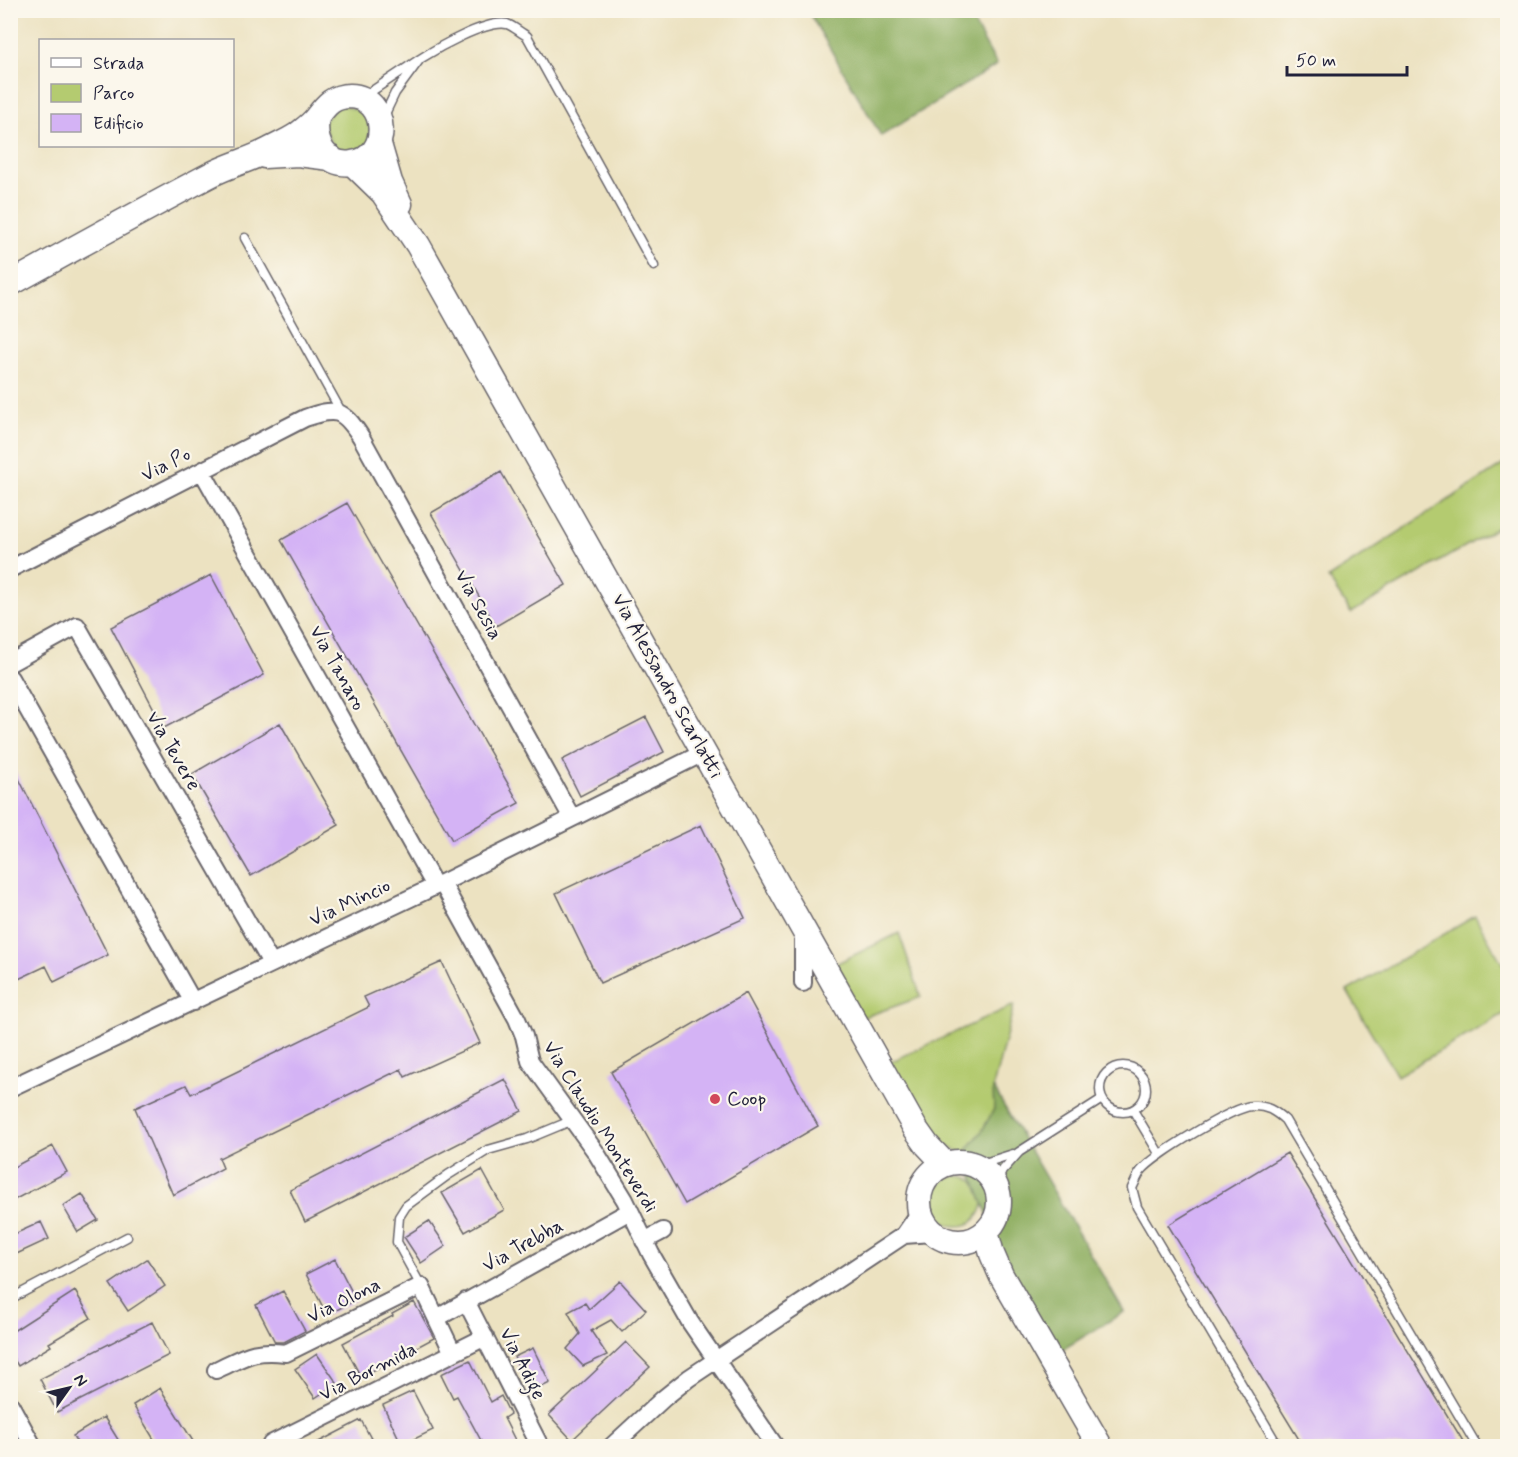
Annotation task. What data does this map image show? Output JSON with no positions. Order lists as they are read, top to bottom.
{
  "streets": {
    "street": [
      "Via Po",
      "Via Sesia",
      "Via Tanaro",
      "Via Alessandro Scarlatti",
      "Via Tevere",
      "Via Mincio",
      "Via Claudio Monteverdi",
      "Via Trebba",
      "Via Olona",
      "Via Adige",
      "Via Bormida"
    ]
  },
  "crossings": [
    ["Via Po", "Via Sesia"],
    ["Via Po", "Via Tanaro"],
    ["Via Sesia", "Via Mincio"],
    ["Via Tanaro", "Via Mincio"],
    ["Via Tanaro", "Via Claudio Monteverdi"],
    ["Via Alessandro Scarlatti", "Via Mincio"],
    ["Via Tevere", "Via Mincio"],
    ["Via Mincio", "Via Claudio Monteverdi"],
    ["Via Claudio Monteverdi", "Via Trebba"],
    ["Via Trebba", "Via Adige"],
    ["Via Adige", "Via Bormida"]
  ],
  "places": ["Coop"],
  "legend": ["Strada", "Parco", "Edificio"],
  "scale_bar": "50 m",
  "north": "top right"
}
